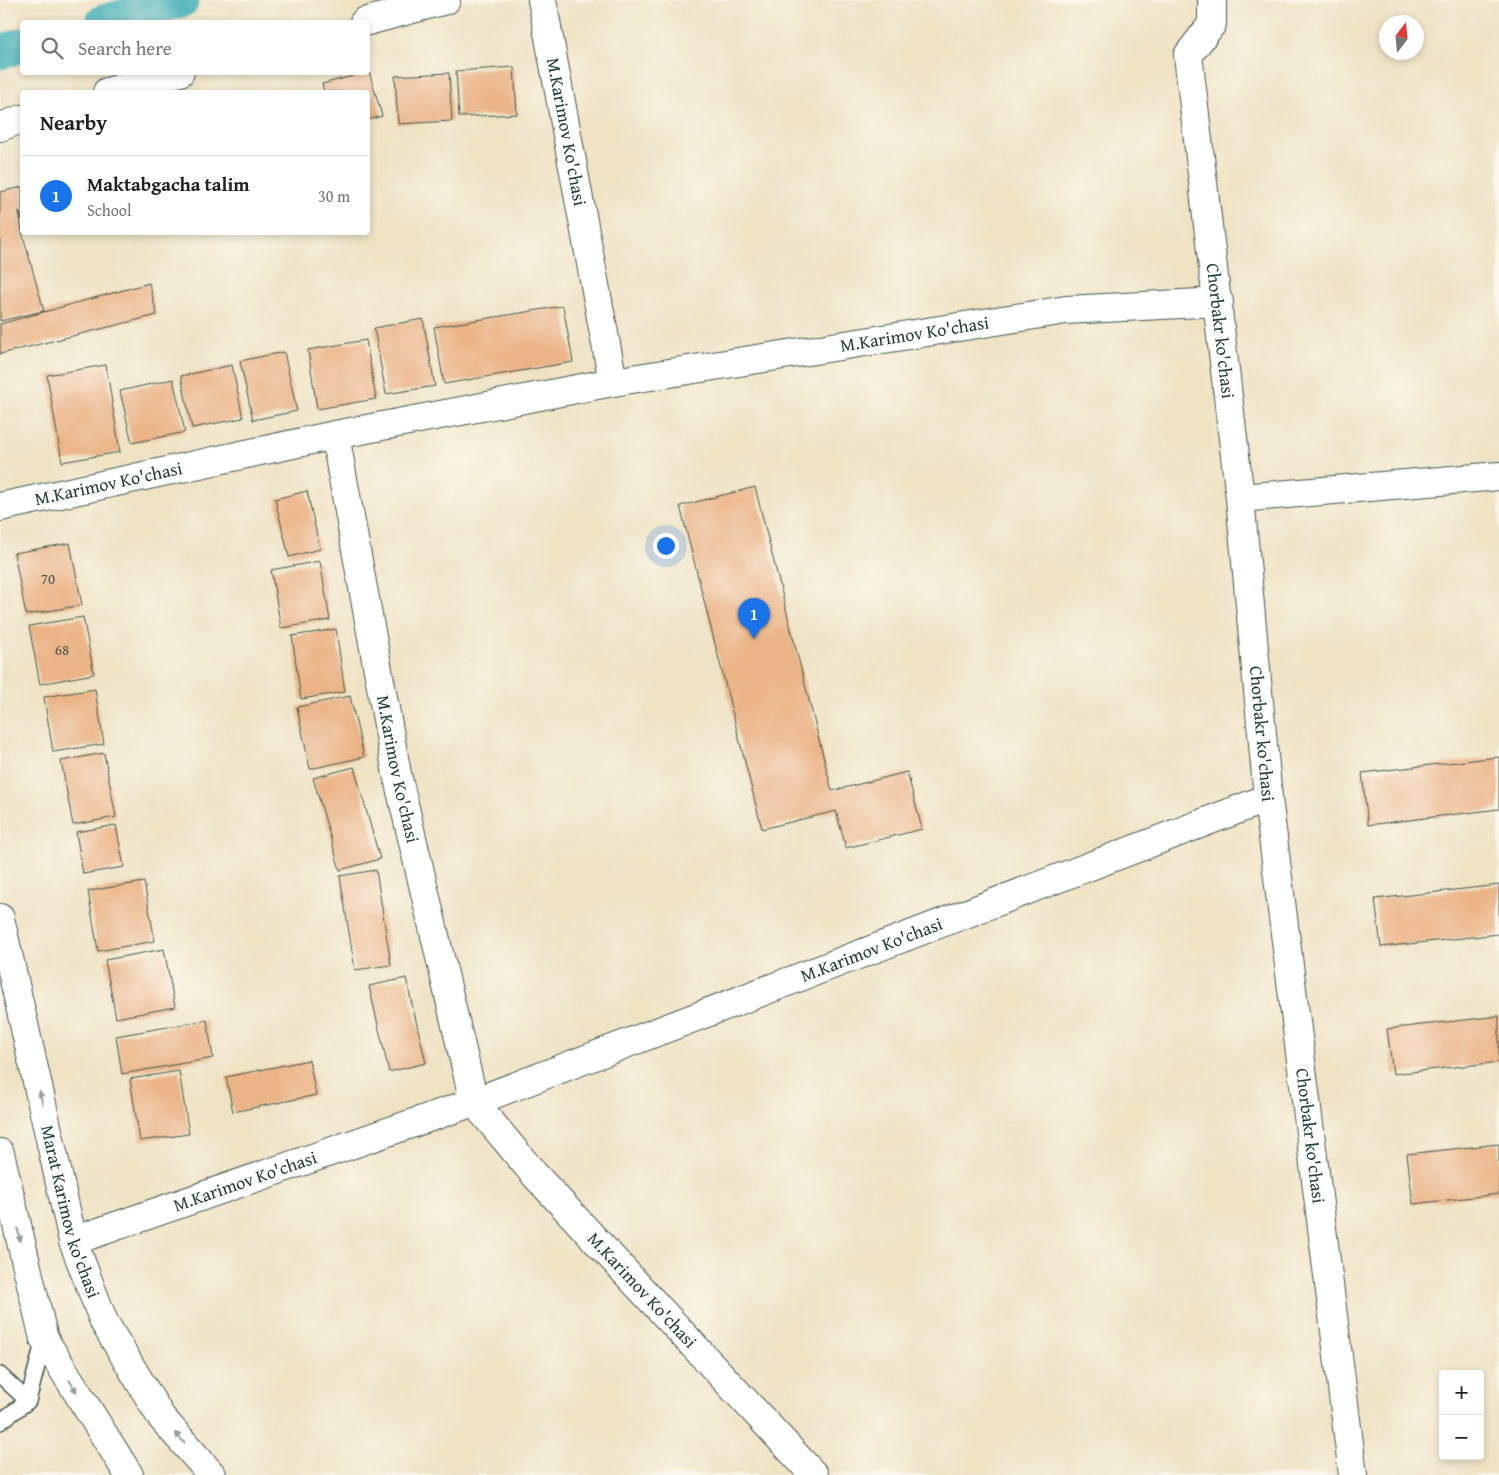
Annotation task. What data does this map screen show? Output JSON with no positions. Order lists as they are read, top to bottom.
{
  "streets": {
    "street": ["M.Karimov Ko'chasi", "Chorbakr ko'chasi", "Marat Karimov ko'chasi"]
  },
  "crossings": [
    ["M.Karimov Ko'chasi", "Chorbakr ko'chasi"],
    ["M.Karimov Ko'chasi", "Marat Karimov ko'chasi"]
  ],
  "house_numbers": ["70", "68"],
  "north": "top",
  "page": {
    "search": "Search here",
    "heading": "Nearby",
    "list": [
      {
        "mark": "1",
        "name": "Maktabgacha talim",
        "note": "School",
        "value": "30 m"
      }
    ],
    "pins": "1",
    "map_buttons": ["+", "−"]
  }
}
